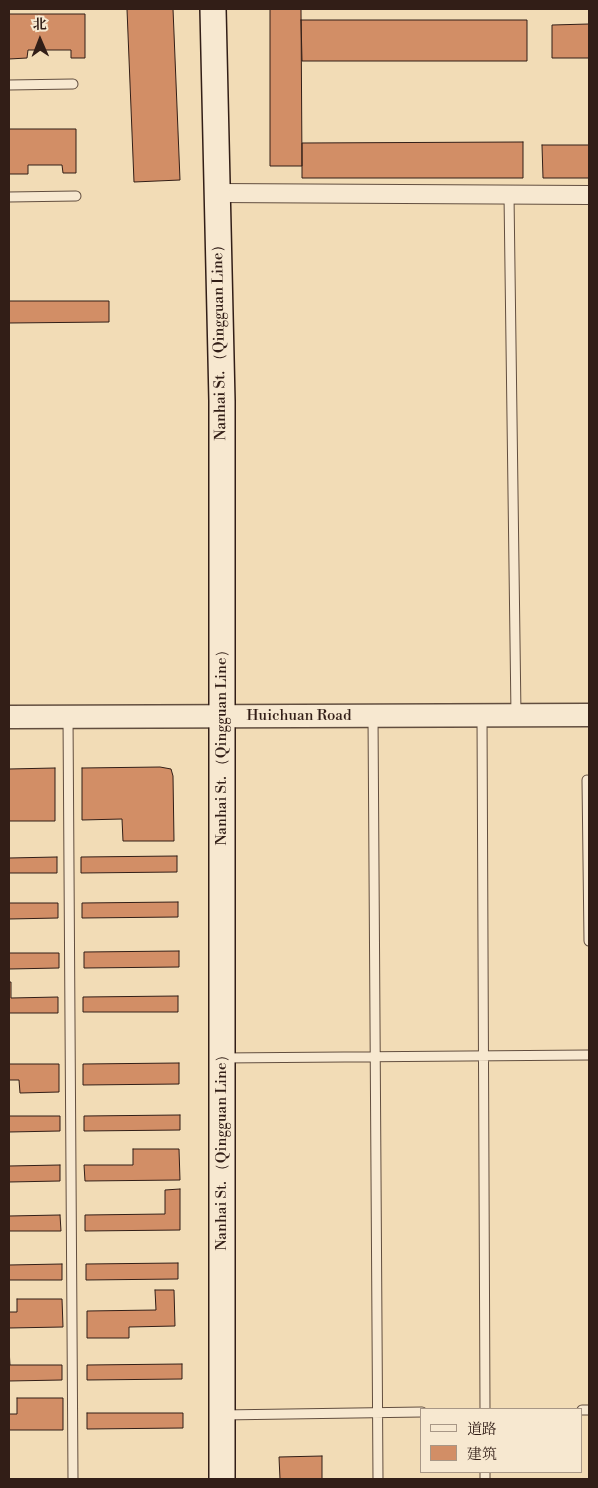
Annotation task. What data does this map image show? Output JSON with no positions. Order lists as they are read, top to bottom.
{
  "streets": {
    "main road": ["Nanhai St. （Qingguan Line）"],
    "street": ["Huichuan Road"]
  },
  "crossings": [
    ["Nanhai St. （Qingguan Line）", "Huichuan Road"]
  ],
  "legend": ["道路", "建筑"],
  "north": "top"
}
